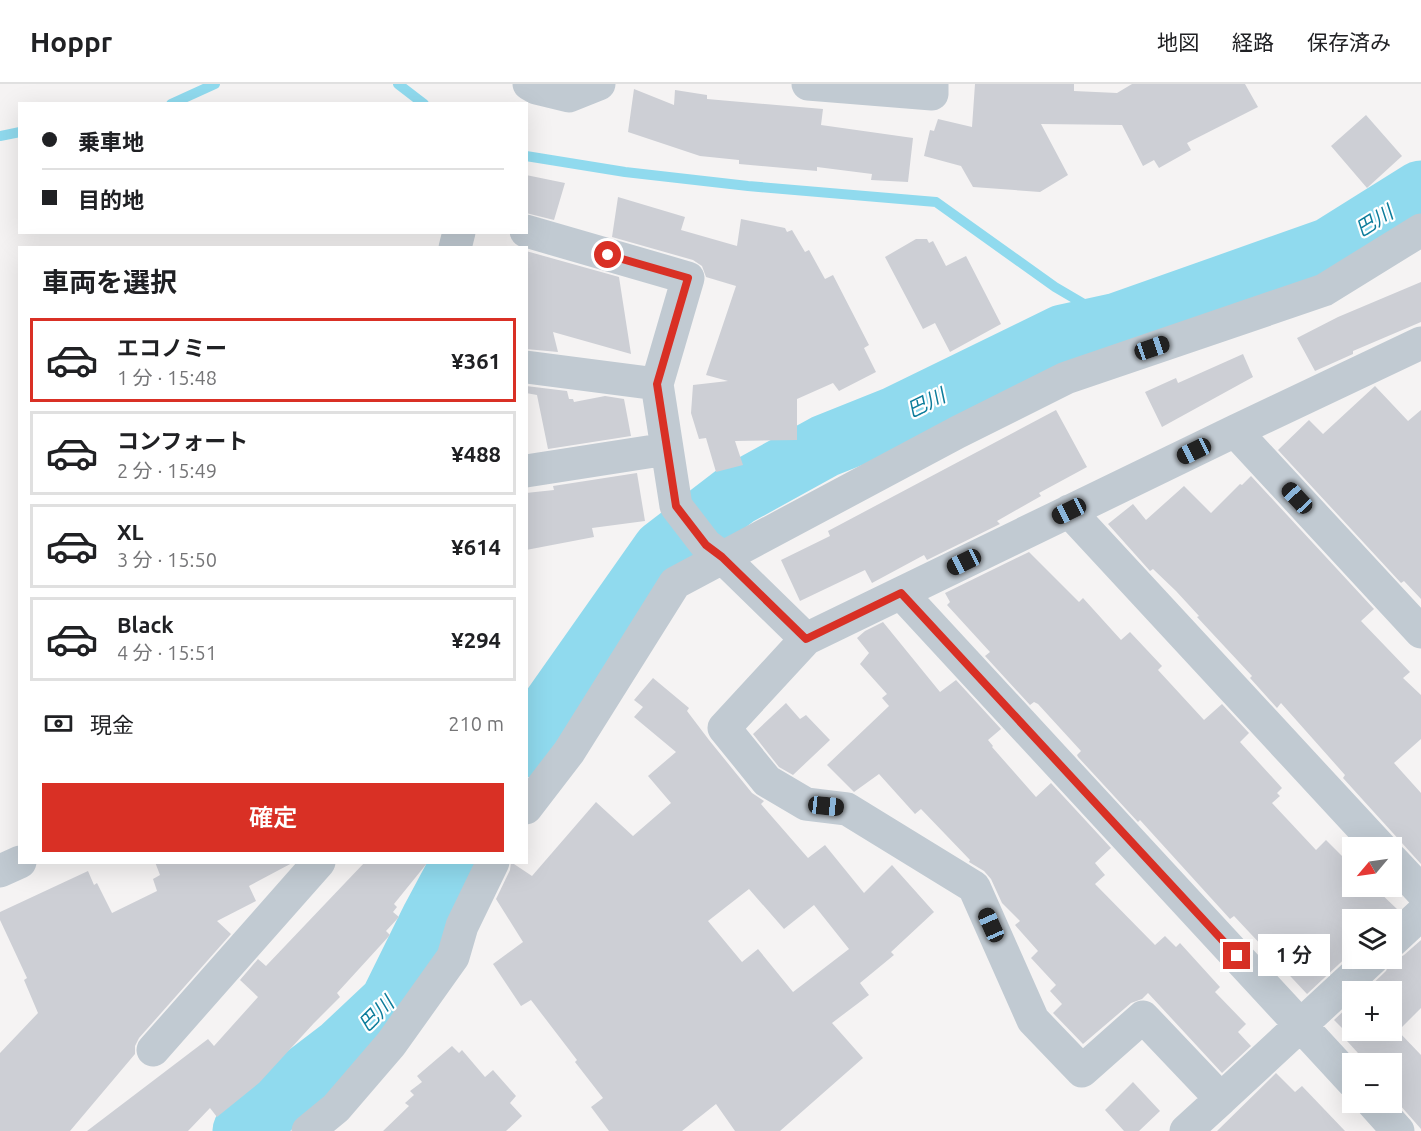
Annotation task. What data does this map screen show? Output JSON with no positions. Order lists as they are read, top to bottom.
{
  "water": ["巴川"],
  "north": "bottom left",
  "page": {
    "header": "Hoppr",
    "nav": ["地図", "経路", "保存済み"],
    "banner": ["乗車地", "目的地"],
    "heading": "車両を選択",
    "list": [
      {
        "name": "エコノミー",
        "note": "1 分 · 15:48",
        "value": "¥361"
      },
      {
        "name": "コンフォート",
        "note": "2 分 · 15:49",
        "value": "¥488"
      },
      {
        "name": "XL",
        "note": "3 分 · 15:50",
        "value": "¥614"
      },
      {
        "name": "Black",
        "note": "4 分 · 15:51",
        "value": "¥294"
      }
    ],
    "pay": ["現金", "210 m"],
    "buttons": "確定",
    "map_buttons": ["+", "−"],
    "bubble": "1 分"
  }
}
